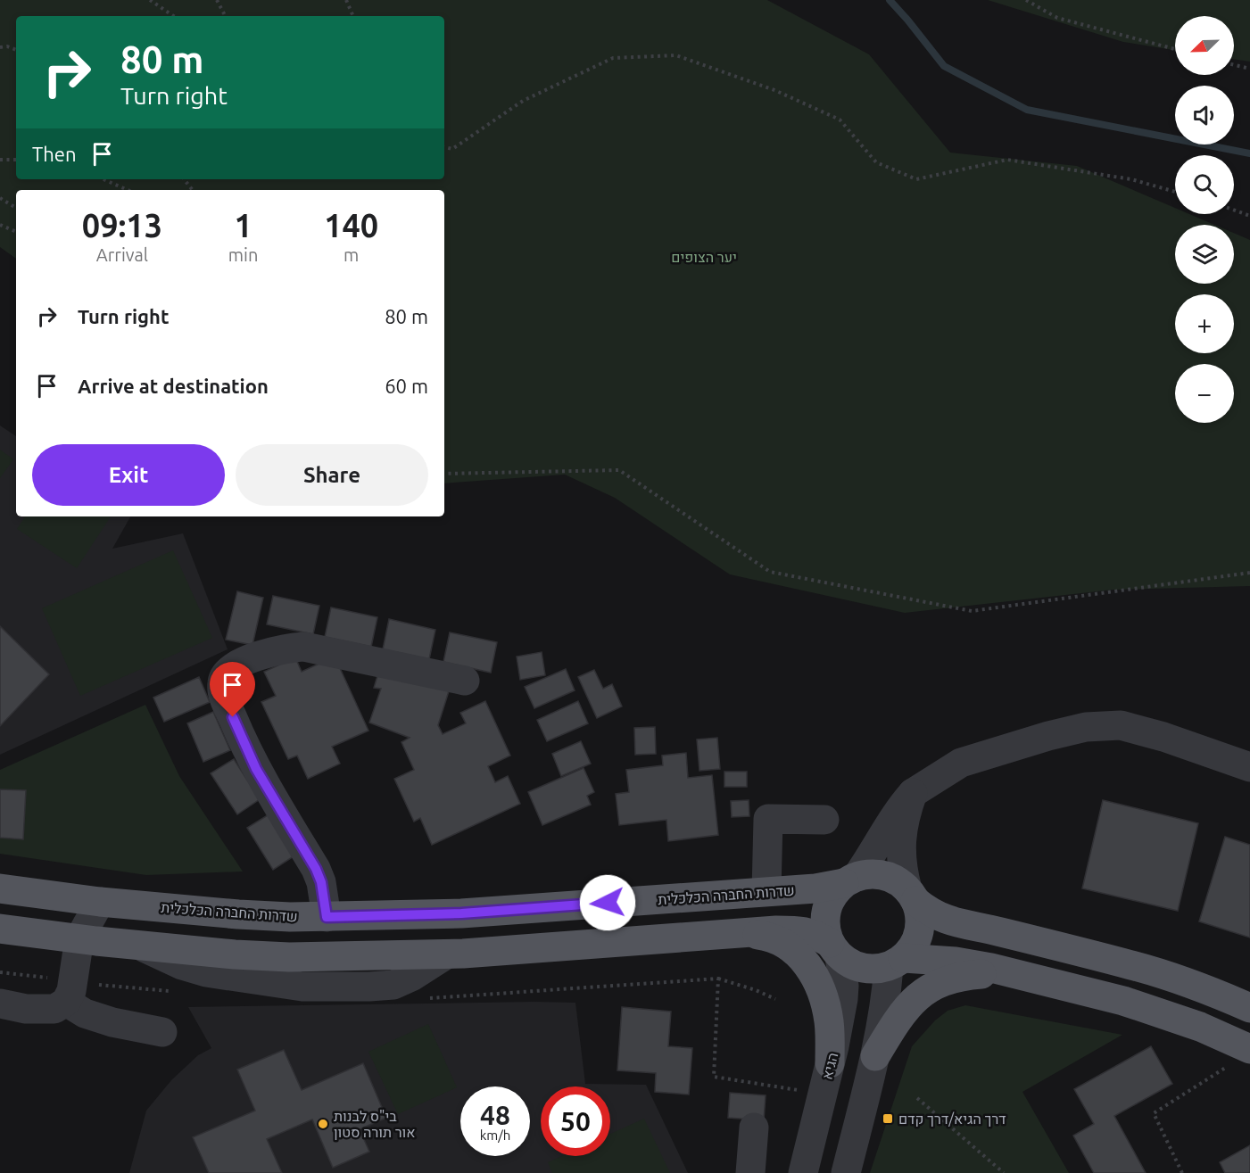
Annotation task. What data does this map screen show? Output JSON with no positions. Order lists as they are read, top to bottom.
{
  "streets": {
    "main road": ["שדרות החברה הכלכלית"],
    "street": ["הגיא"]
  },
  "crossings": [
    ["שדרות החברה הכלכלית", "הגיא"]
  ],
  "parks": ["יער הצופים"],
  "places": {
    "transit": ["דרך הגיא/דרך קדם"],
    "other": ["בי\"ס לבנות אור תורה סטון"]
  },
  "north": "bottom left",
  "page": {
    "map_buttons": ["+", "−"],
    "turn": ["80 m", "Turn right"],
    "then": "Then",
    "eta": [
      "09:13",
      "Arrival",
      "1",
      "min",
      "140",
      "m"
    ],
    "list": [
      {
        "name": "Turn right",
        "value": "80 m"
      },
      {
        "name": "Arrive at destination",
        "value": "60 m"
      }
    ],
    "buttons": ["Exit", "Share"],
    "speed": "48 km/h",
    "limit": "50"
  }
}
